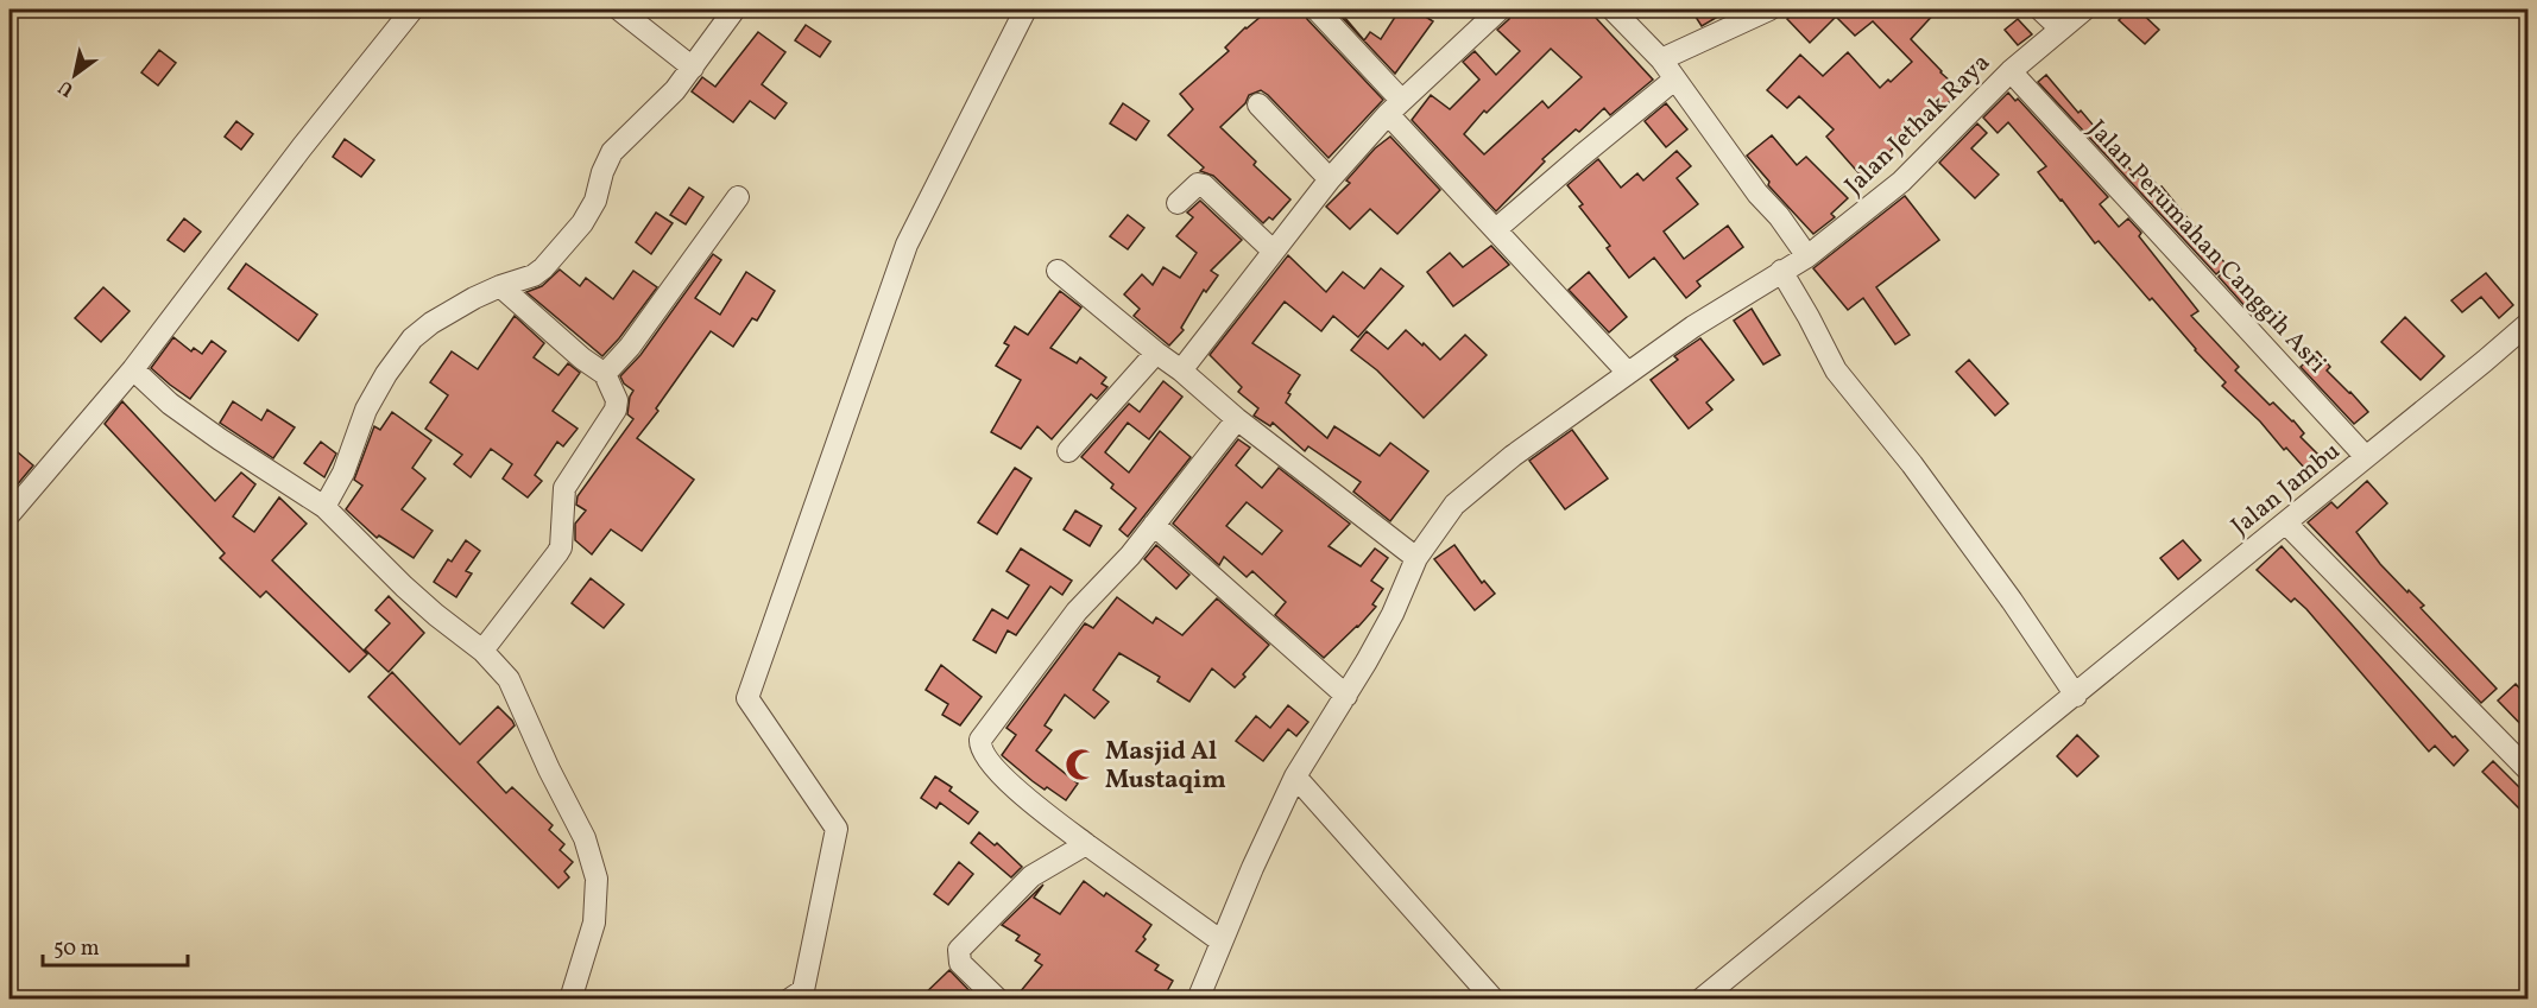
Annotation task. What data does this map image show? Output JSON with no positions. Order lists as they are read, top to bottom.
{
  "streets": {
    "street": ["Jalan Jethak Raya", "Jalan Perumahan Canggih Asri", "Jalan Jambu"]
  },
  "crossings": [
    ["Jalan Jethak Raya", "Jalan Perumahan Canggih Asri"],
    ["Jalan Perumahan Canggih Asri", "Jalan Jambu"]
  ],
  "places": {
    "mosque": ["Masjid Al Mustaqim"]
  },
  "scale_bar": "50 m",
  "north": "bottom left"
}
